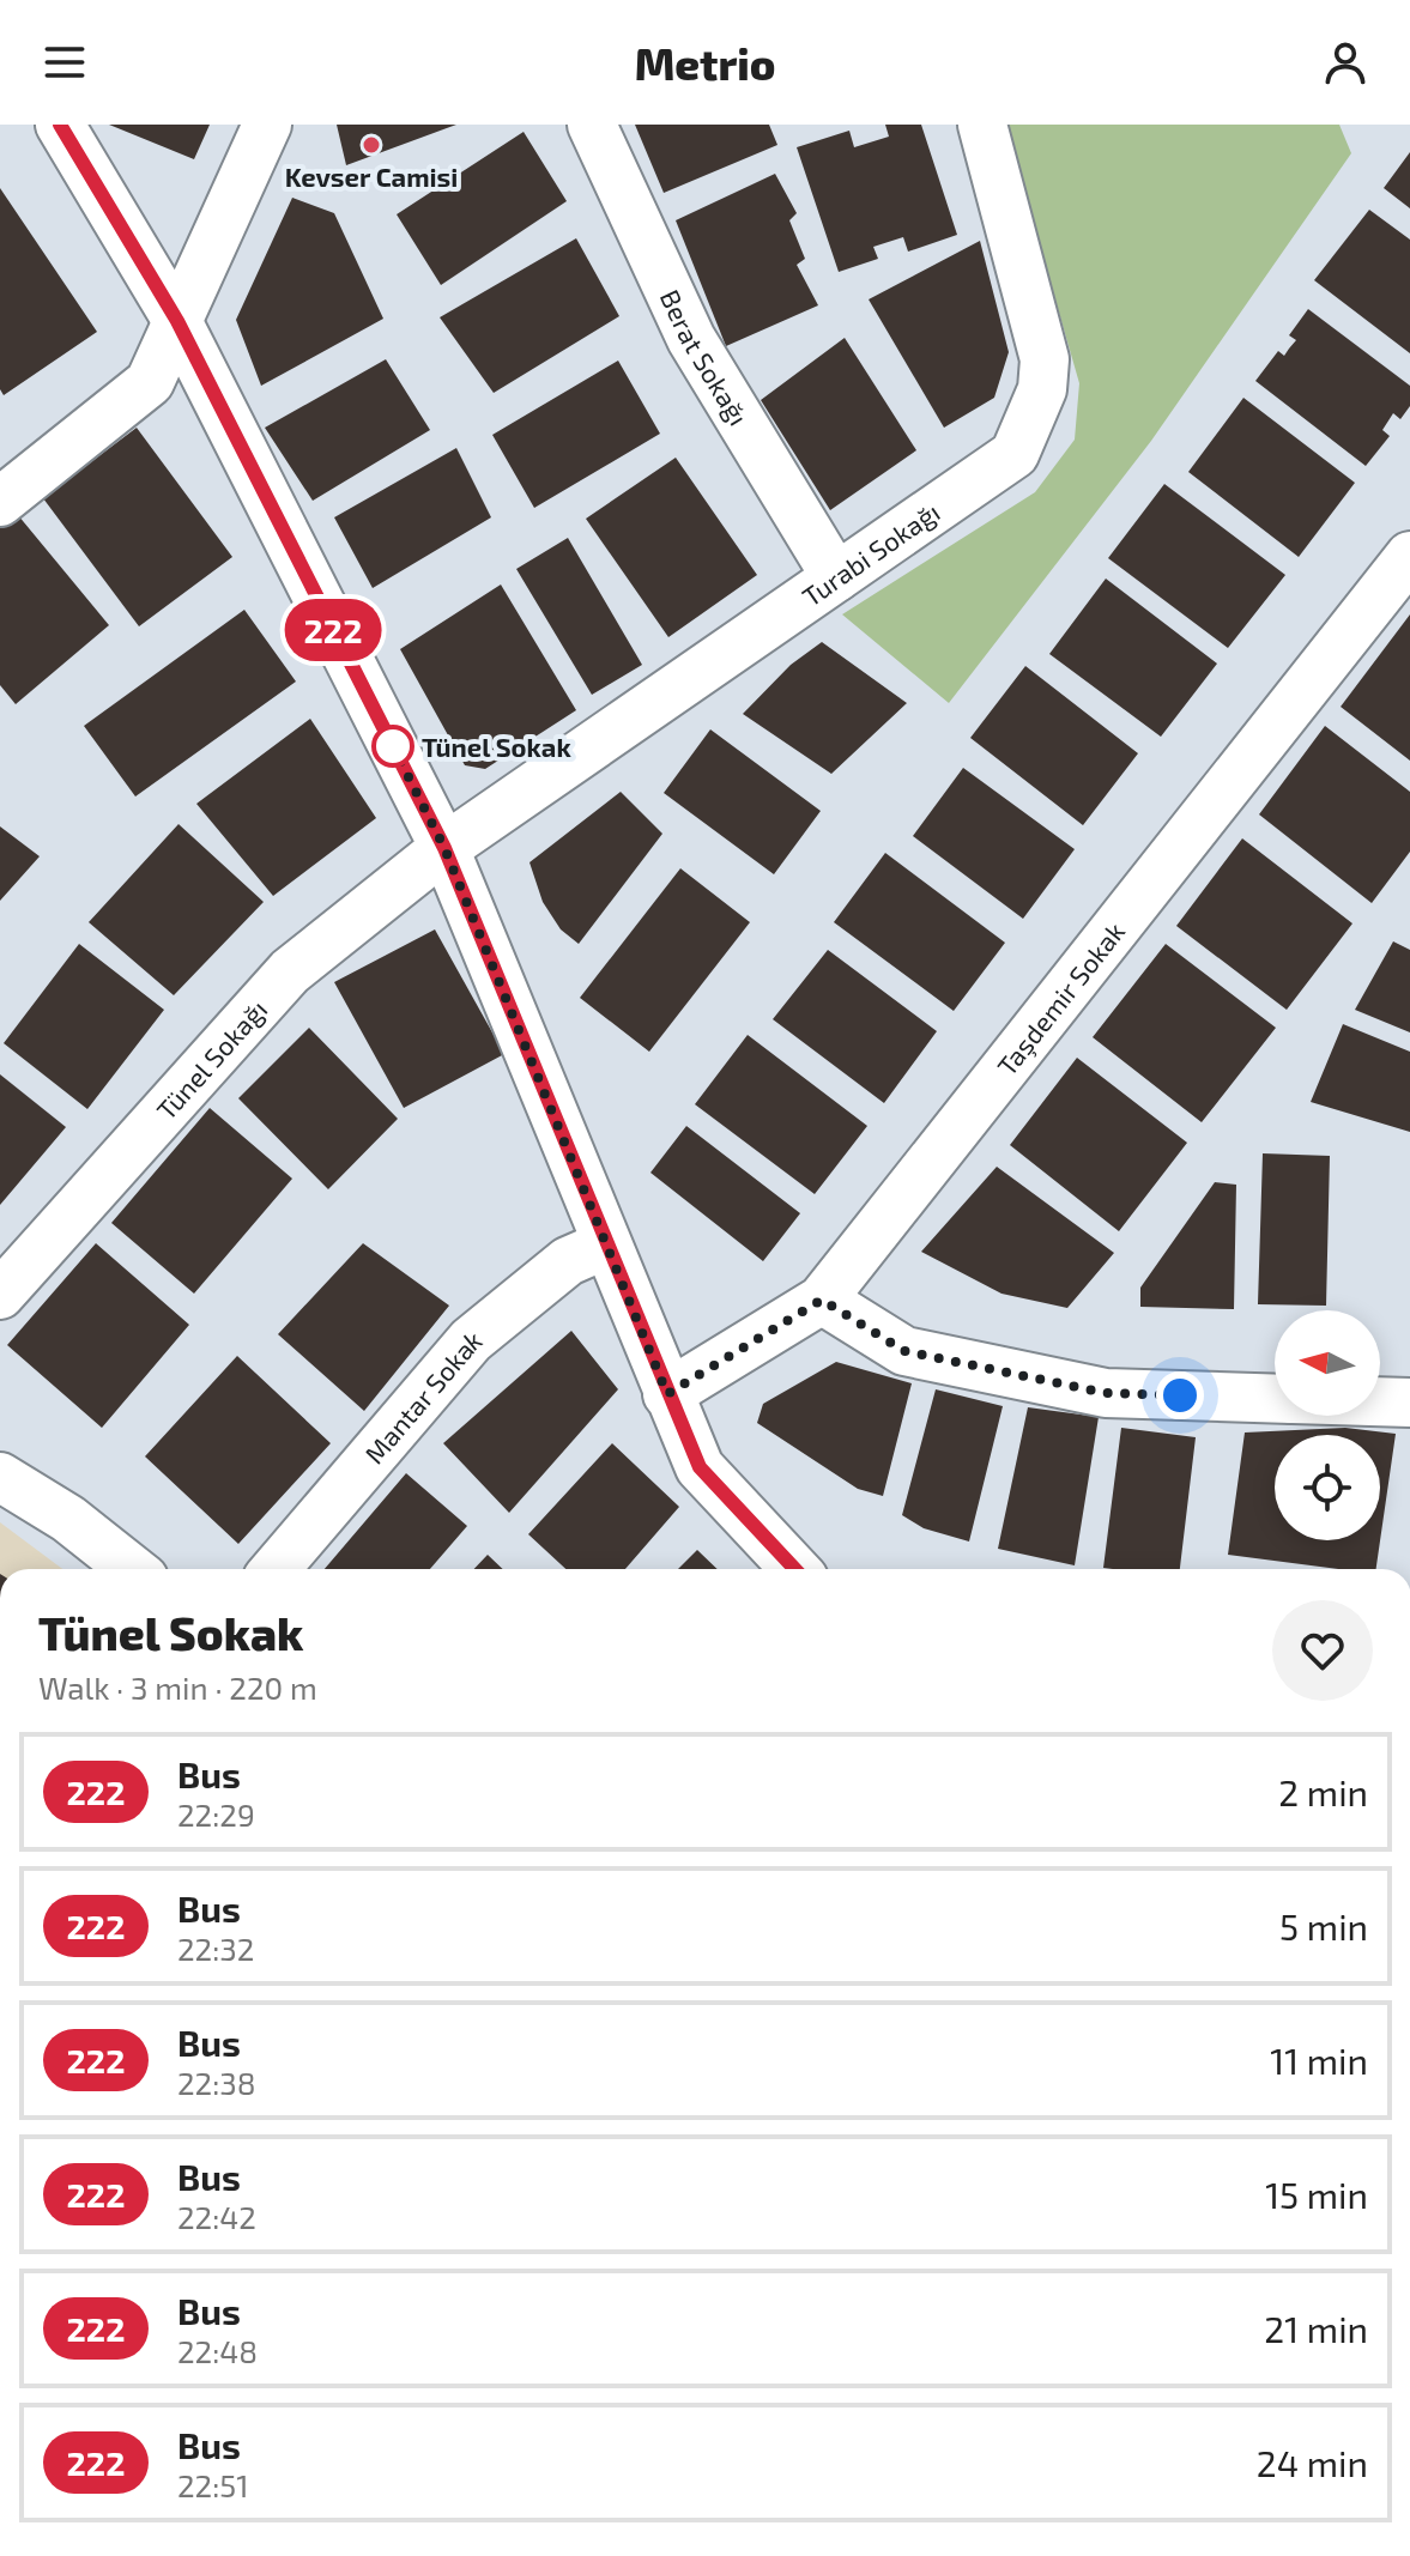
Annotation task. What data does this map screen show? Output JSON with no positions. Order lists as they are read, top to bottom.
{
  "streets": {
    "street": [
      "Berat Sokağı",
      "Turabi Sokağı",
      "Taşdemir Sokak",
      "Tünel Sokağı",
      "Mantar Sokak"
    ]
  },
  "crossings": [
    ["Berat Sokağı", "Turabi Sokağı"],
    ["Turabi Sokağı", "Tünel Sokağı"]
  ],
  "places": ["Kevser Camisi", "Tünel Sokak"],
  "lines": ["bus line 222"],
  "north": "left",
  "page": {
    "header": "Metrio",
    "on_map": "222",
    "heading": ["Tünel Sokak", "Walk · 3 min · 220 m"],
    "list": [
      {
        "mark": "222",
        "name": "Bus",
        "note": "22:29",
        "value": "2 min"
      },
      {
        "mark": "222",
        "name": "Bus",
        "note": "22:32",
        "value": "5 min"
      },
      {
        "mark": "222",
        "name": "Bus",
        "note": "22:38",
        "value": "11 min"
      },
      {
        "mark": "222",
        "name": "Bus",
        "note": "22:42",
        "value": "15 min"
      },
      {
        "mark": "222",
        "name": "Bus",
        "note": "22:48",
        "value": "21 min"
      },
      {
        "mark": "222",
        "name": "Bus",
        "note": "22:51",
        "value": "24 min"
      }
    ]
  }
}
